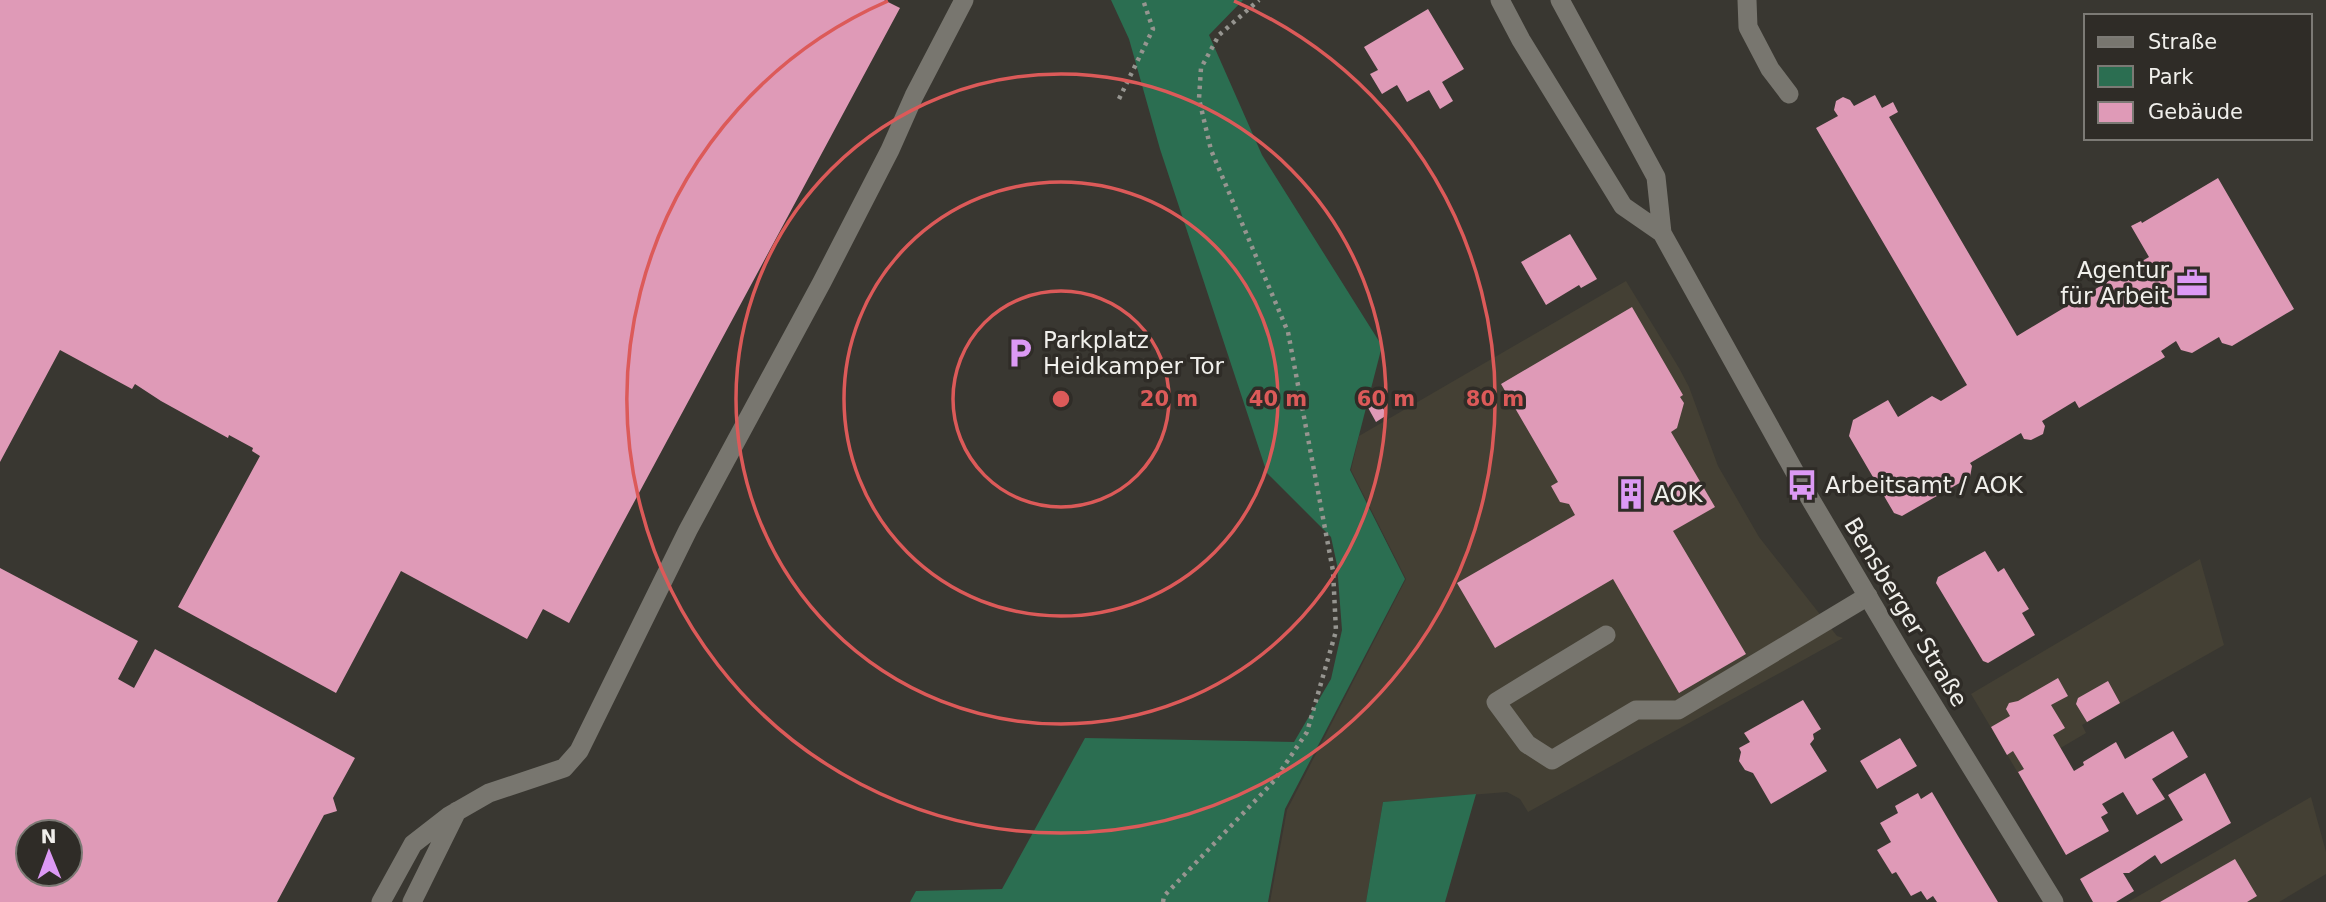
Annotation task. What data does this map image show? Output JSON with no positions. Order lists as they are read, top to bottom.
{
  "streets": {
    "main road": ["Bensberger Straße"]
  },
  "places": {
    "office": ["Agentur für Arbeit"],
    "parking": ["Parkplatz Heidkamper Tor"],
    "bus stop": ["Arbeitsamt / AOK"],
    "building": ["AOK"]
  },
  "legend": ["Straße", "Park", "Gebäude"],
  "north": "top",
  "rings": [
    "20 m",
    "40 m",
    "60 m",
    "80 m"
  ]
}
